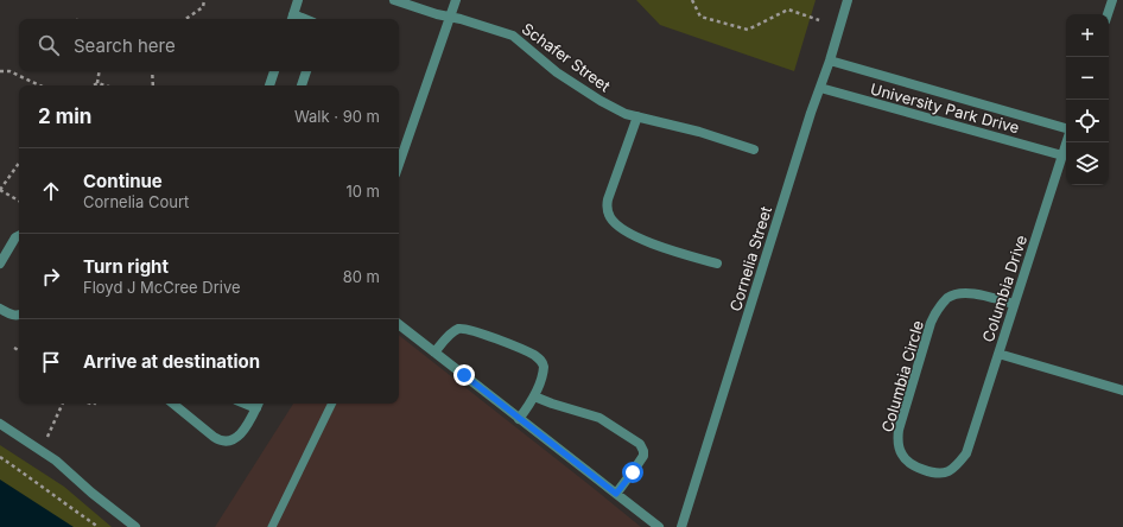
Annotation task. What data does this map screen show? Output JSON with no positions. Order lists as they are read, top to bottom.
{
  "streets": {
    "street": [
      "Schafer Street",
      "University Park Drive",
      "Cornelia Street",
      "Columbia Drive",
      "Columbia Circle"
    ]
  },
  "crossings": [
    ["University Park Drive", "Cornelia Street"],
    ["University Park Drive", "Columbia Drive"],
    ["Columbia Drive", "Columbia Circle"]
  ],
  "page": {
    "map_buttons": ["+", "−"],
    "search": "Search here",
    "heading": ["2 min", "Walk · 90 m"],
    "list": [
      ["Continue", "Cornelia Court", "10 m"],
      ["Turn right", "Floyd J McCree Drive", "80 m"],
      "Arrive at destination"
    ]
  }
}
